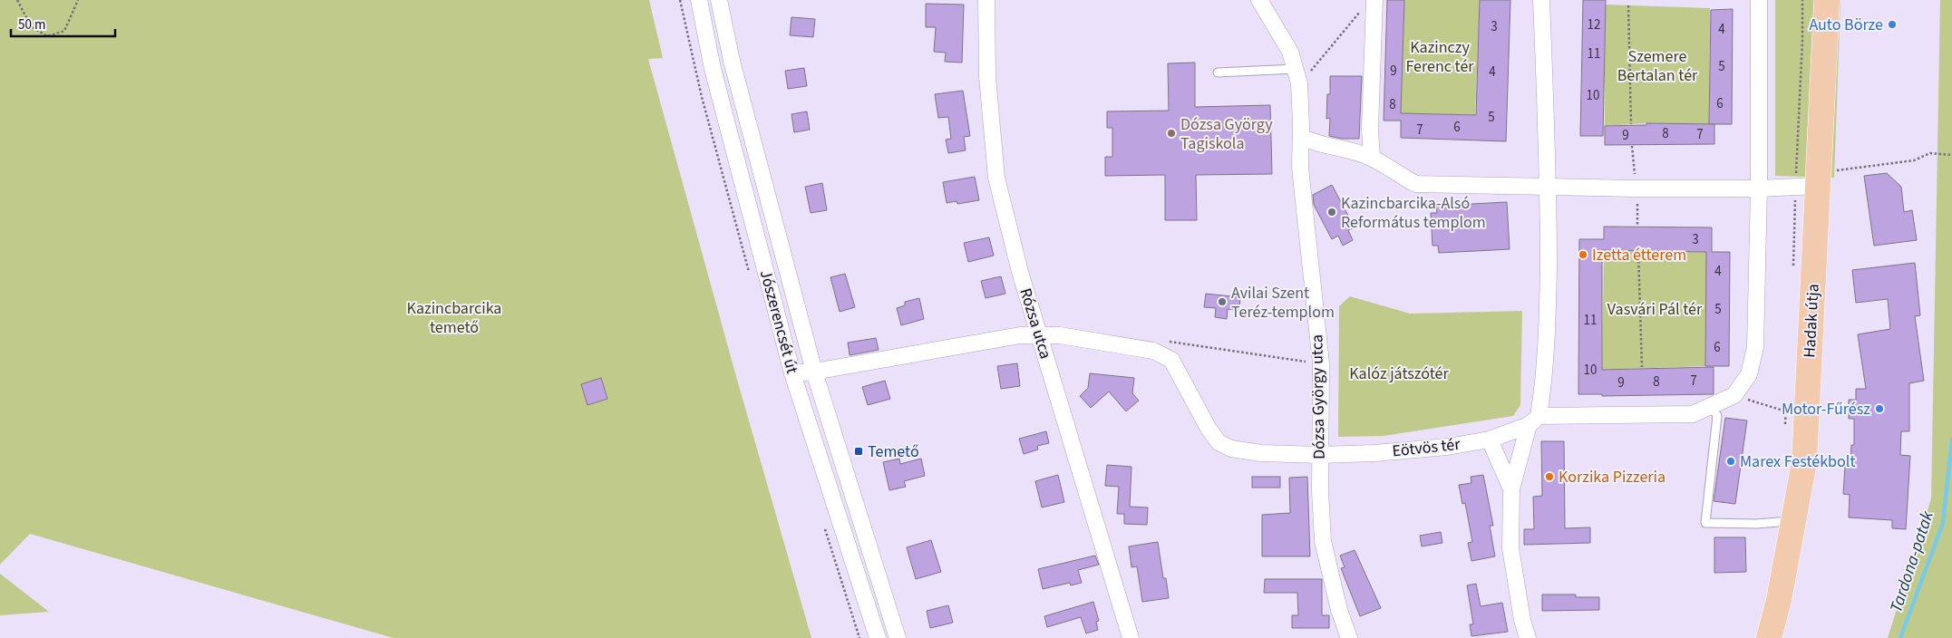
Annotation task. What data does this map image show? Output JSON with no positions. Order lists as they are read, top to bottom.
{
  "streets": {
    "main road": ["Hadak útja"],
    "street": [
      "Jószerencsét út",
      "Rózsa utca",
      "Dózsa György utca",
      "Eötvös tér"
    ]
  },
  "crossings": [
    ["Jószerencsét út", "Eötvös tér"],
    ["Rózsa utca", "Eötvös tér"],
    ["Dózsa György utca", "Eötvös tér"]
  ],
  "water": ["Tardona-patak"],
  "parks": [
    "Kazinczy Ferenc tér",
    "Szemere Bertalan tér",
    "Kazincbarcika temető",
    "Vasvári Pál tér",
    "Kalóz játszótér"
  ],
  "places": {
    "other": [
      "Auto Börze",
      "Dózsa György Tagiskola",
      "Kazincbarcika-Alsó Református templom",
      "Izetta étterem",
      "Avilai Szent Teréz-templom",
      "Motor-Fűrész",
      "Marex Festékbolt",
      "Korzika Pizzeria"
    ],
    "transit": ["Temető"]
  },
  "house_numbers": [
    "12",
    "3",
    "4",
    "11",
    "5",
    "9",
    "4",
    "10",
    "6",
    "8",
    "5",
    "6",
    "7",
    "8",
    "7",
    "9",
    "3",
    "4",
    "5",
    "11",
    "6",
    "10",
    "7",
    "8",
    "9"
  ],
  "scale_bar": "50 m"
}
